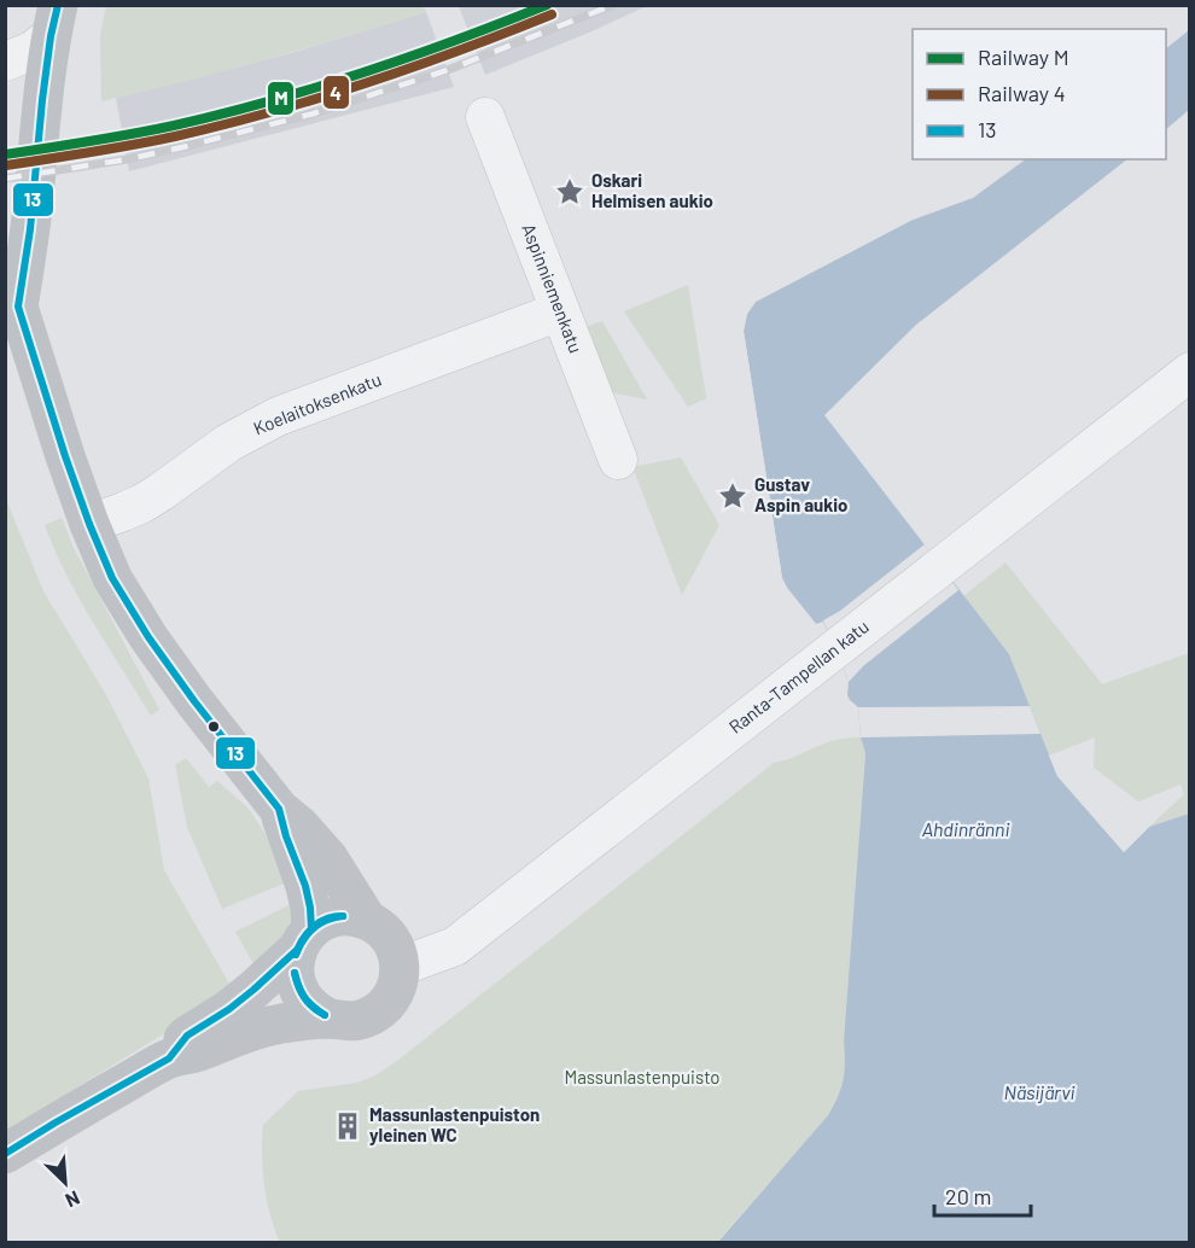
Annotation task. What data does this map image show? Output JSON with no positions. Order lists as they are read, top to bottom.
{
  "streets": {
    "street": ["Aspinniemenkatu", "Koelaitoksenkatu", "Ranta-Tampellan katu"]
  },
  "crossings": [
    ["Aspinniemenkatu", "Koelaitoksenkatu"]
  ],
  "water": ["Ahdinränni", "Näsijärvi"],
  "parks": ["Massunlastenpuisto"],
  "places": {
    "place": ["Oskari Helmisen aukio", "Gustav Aspin aukio"],
    "building": ["Massunlastenpuiston yleinen WC"]
  },
  "lines": ["rail line M", "transit line 13", "rail line 4"],
  "legend": ["Railway M", "Railway 4", "13"],
  "scale_bar": "20 m",
  "north": "bottom right"
}
